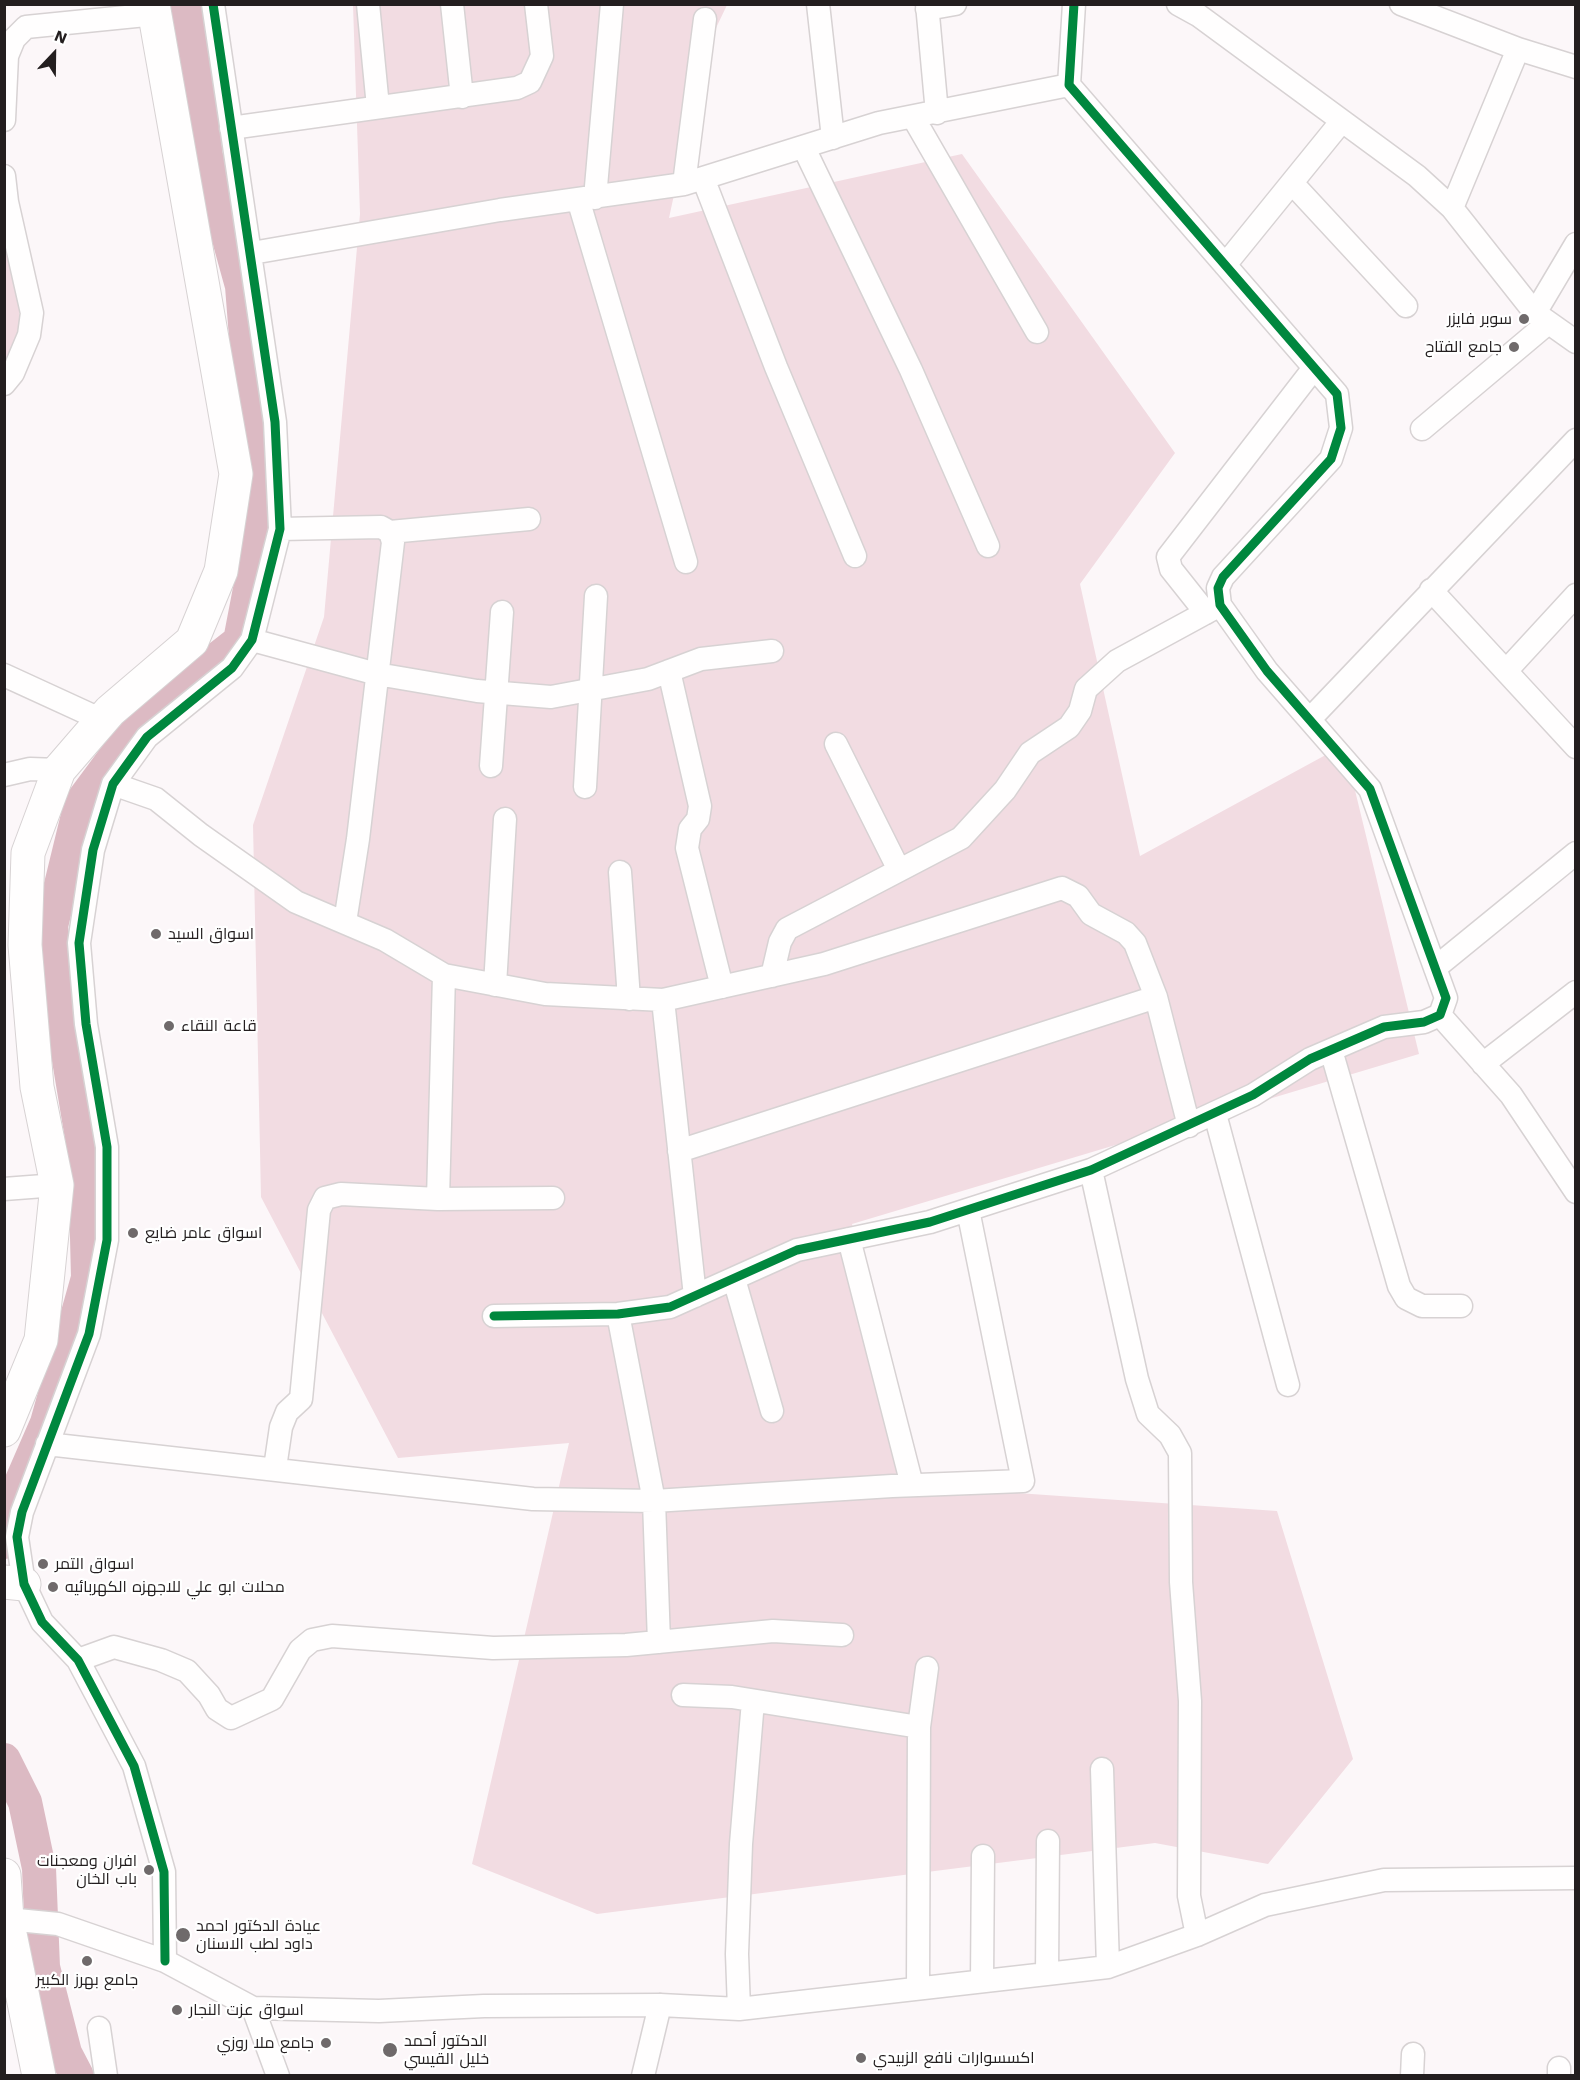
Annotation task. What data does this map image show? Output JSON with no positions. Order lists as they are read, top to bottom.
{
  "places": [
    "سوبر فايزر",
    "جامع الفتاح",
    "اسواق السيد",
    "قاعة النقاء",
    "اسواق عامر ضايع",
    "اسواق التمر",
    "محلات ابو علي للاجهزه الكهربائيه",
    "افران ومعجنات باب الخان",
    "عيادة الدكتور احمد داود لطب الاسنان",
    "جامع بهرز الكبير",
    "اسواق عزت النجار",
    "جامع ملا روزي",
    "الدكتور أحمد خليل القيسي",
    "اكسسوارات نافع الزبيدي"
  ],
  "north": "top"
}
